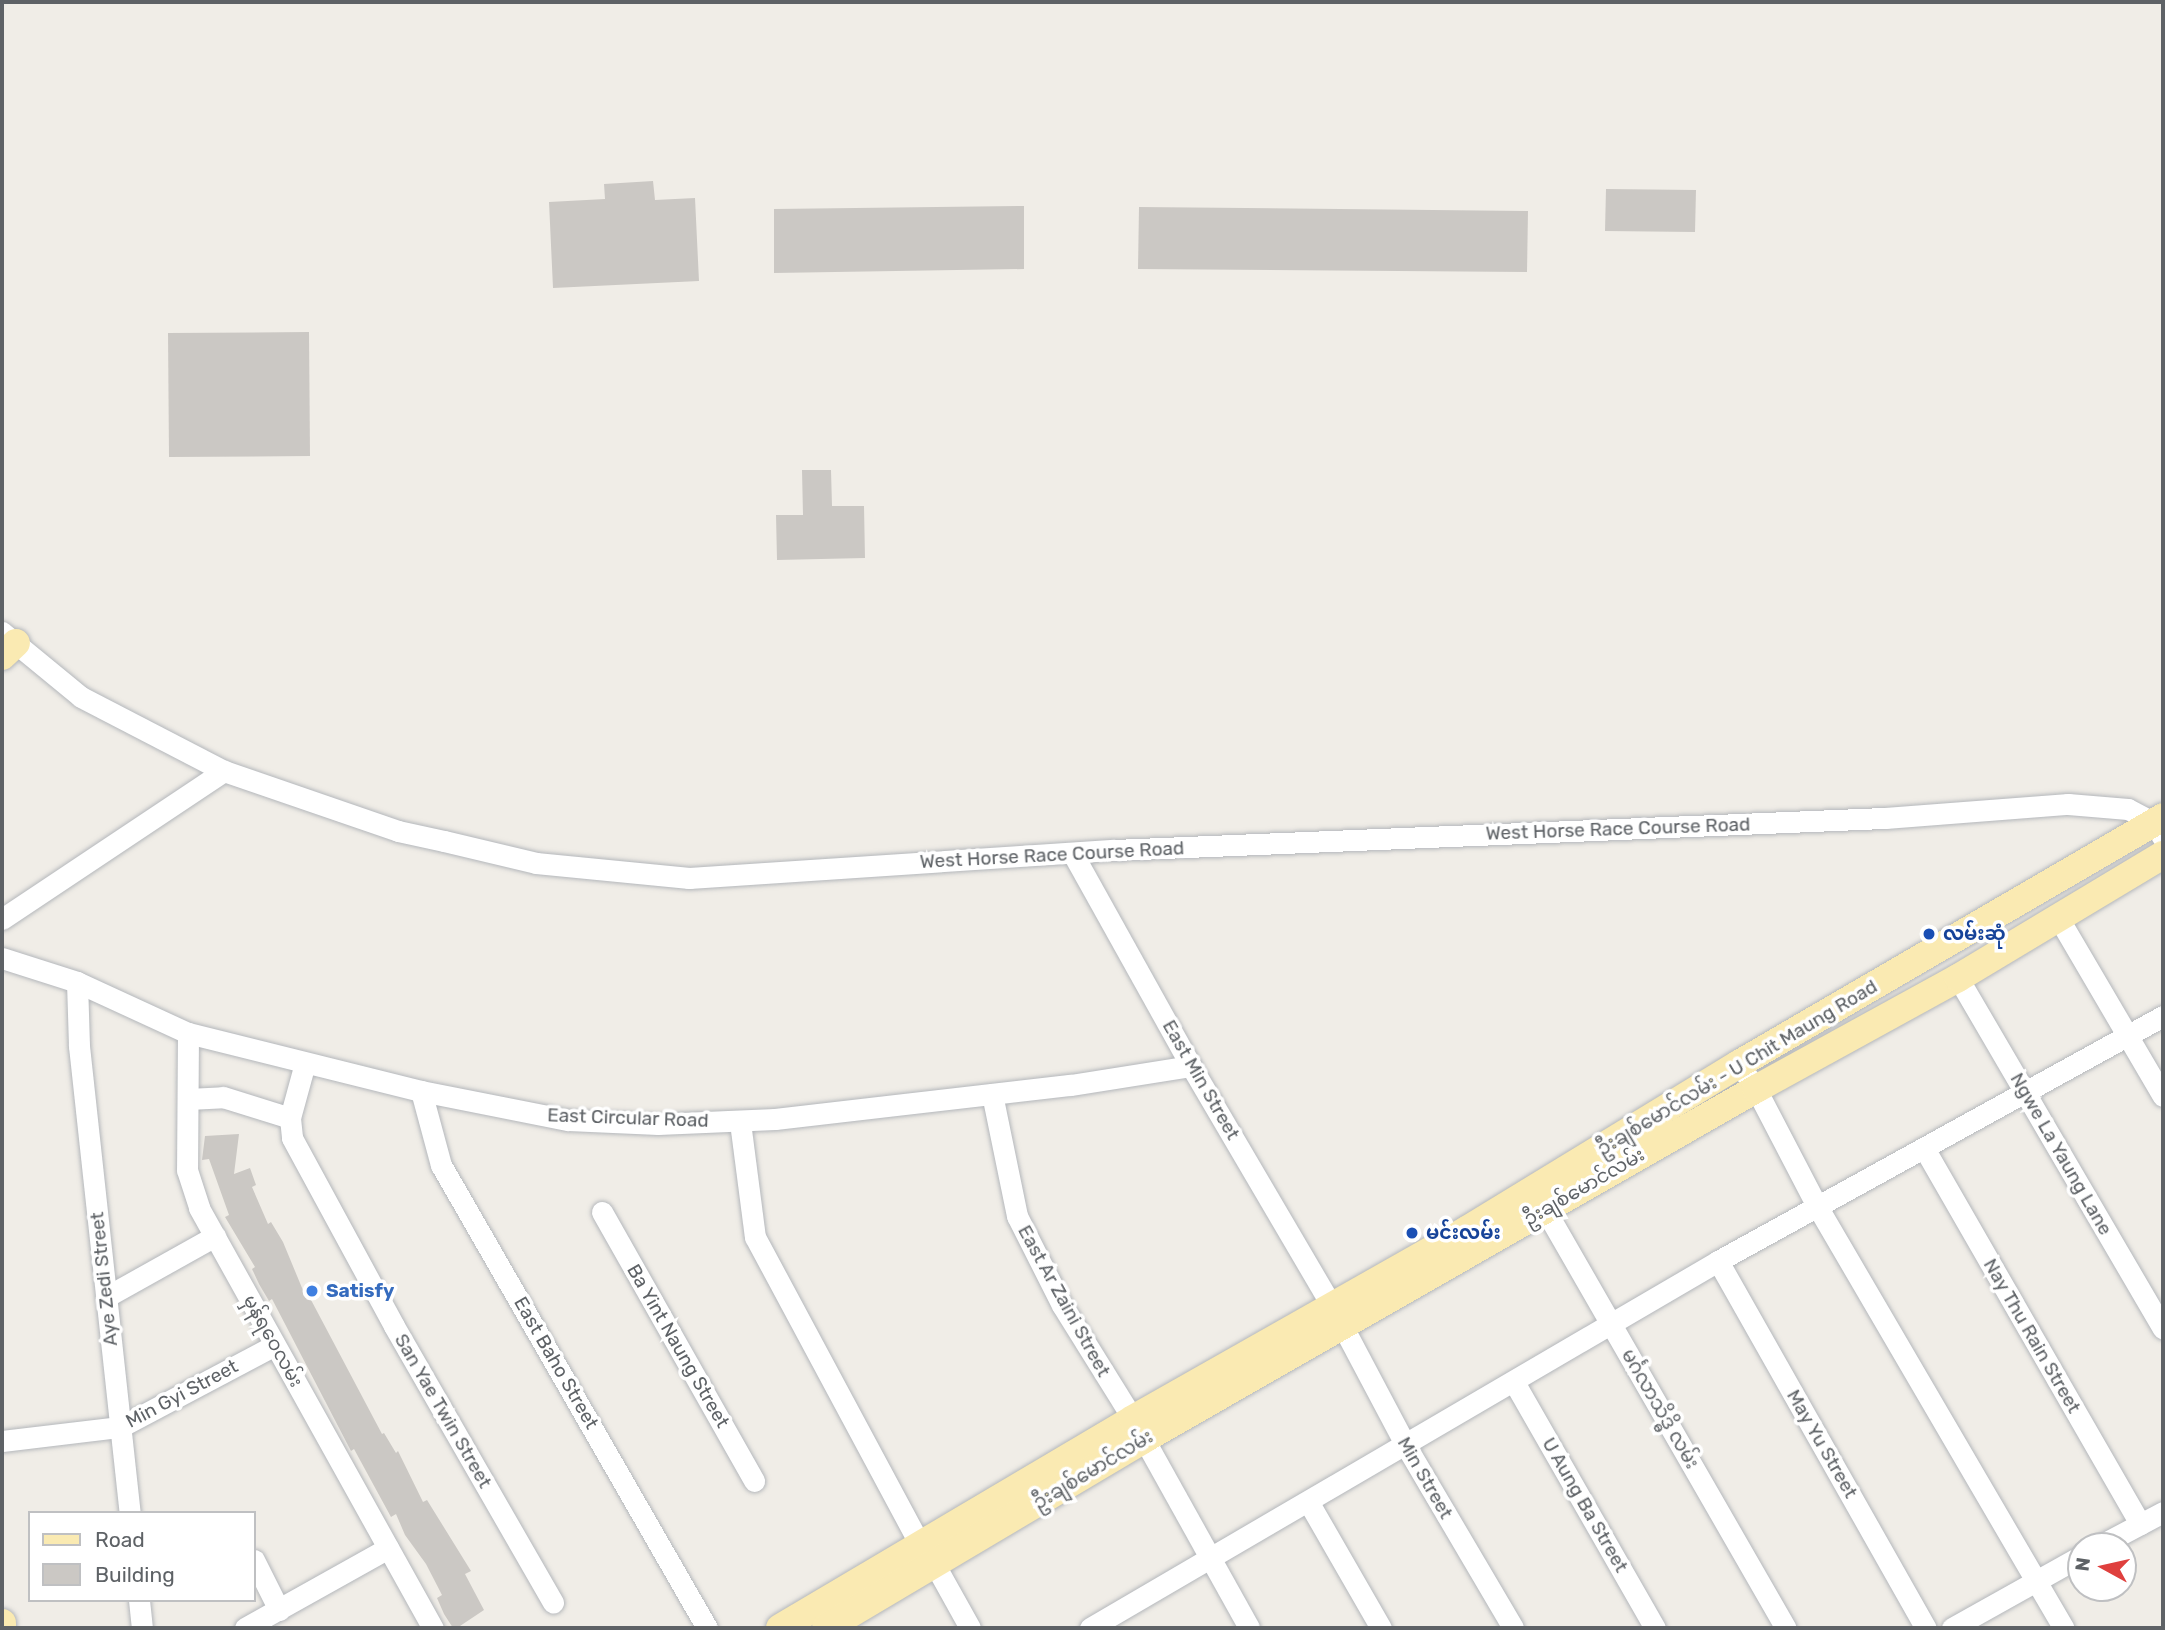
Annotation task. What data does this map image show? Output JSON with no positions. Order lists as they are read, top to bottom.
{
  "streets": {
    "main road": ["ဦးချစ်မောင်လမ်း - U Chit Maung Road", "ဦးချစ်မောင်လမ်း"],
    "street": [
      "West Horse Race Course Road",
      "East Min Street",
      "East Circular Road",
      "Ngwe La Yaung Lane",
      "Aye Zedi Street",
      "East Ar Zaini Street",
      "Nay Thu Rain Street",
      "မှန်ရဝေလမ်း",
      "Ba Yint Naung Street",
      "East Baho Street",
      "Min Gyi Street",
      "မင်္ဂလာသိဒ္ဓိ လမ်း",
      "San Yae Twin Street",
      "May Yu Street",
      "Min Street",
      "U Aung Ba Street"
    ]
  },
  "crossings": [
    ["West Horse Race Course Road", "ဦးချစ်မောင်လမ်း - U Chit Maung Road"],
    ["West Horse Race Course Road", "East Min Street"],
    ["ဦးချစ်မောင်လမ်း - U Chit Maung Road", "ဦးချစ်မောင်လမ်း"],
    ["ဦးချစ်မောင်လမ်း - U Chit Maung Road", "မင်္ဂလာသိဒ္ဓိ လမ်း"],
    ["East Min Street", "East Circular Road"],
    ["East Min Street", "ဦးချစ်မောင်လမ်း"],
    ["East Min Street", "Min Street"],
    ["East Circular Road", "Aye Zedi Street"],
    ["East Circular Road", "East Ar Zaini Street"],
    ["East Circular Road", "မှန်ရဝေလမ်း"],
    ["East Circular Road", "East Baho Street"],
    ["Ngwe La Yaung Lane", "ဦးချစ်မောင်လမ်း"],
    ["ဦးချစ်မောင်လမ်း", "East Ar Zaini Street"],
    ["ဦးချစ်မောင်လမ်း", "မင်္ဂလာသိဒ္ဓိ လမ်း"],
    ["ဦးချစ်မောင်လမ်း", "Min Street"],
    ["Aye Zedi Street", "Min Gyi Street"],
    ["မှန်ရဝေလမ်း", "Min Gyi Street"]
  ],
  "places": ["လမ်းဆုံ", "မင်းလမ်း", "Satisfy"],
  "legend": ["Road", "Building"],
  "north": "left"
}
